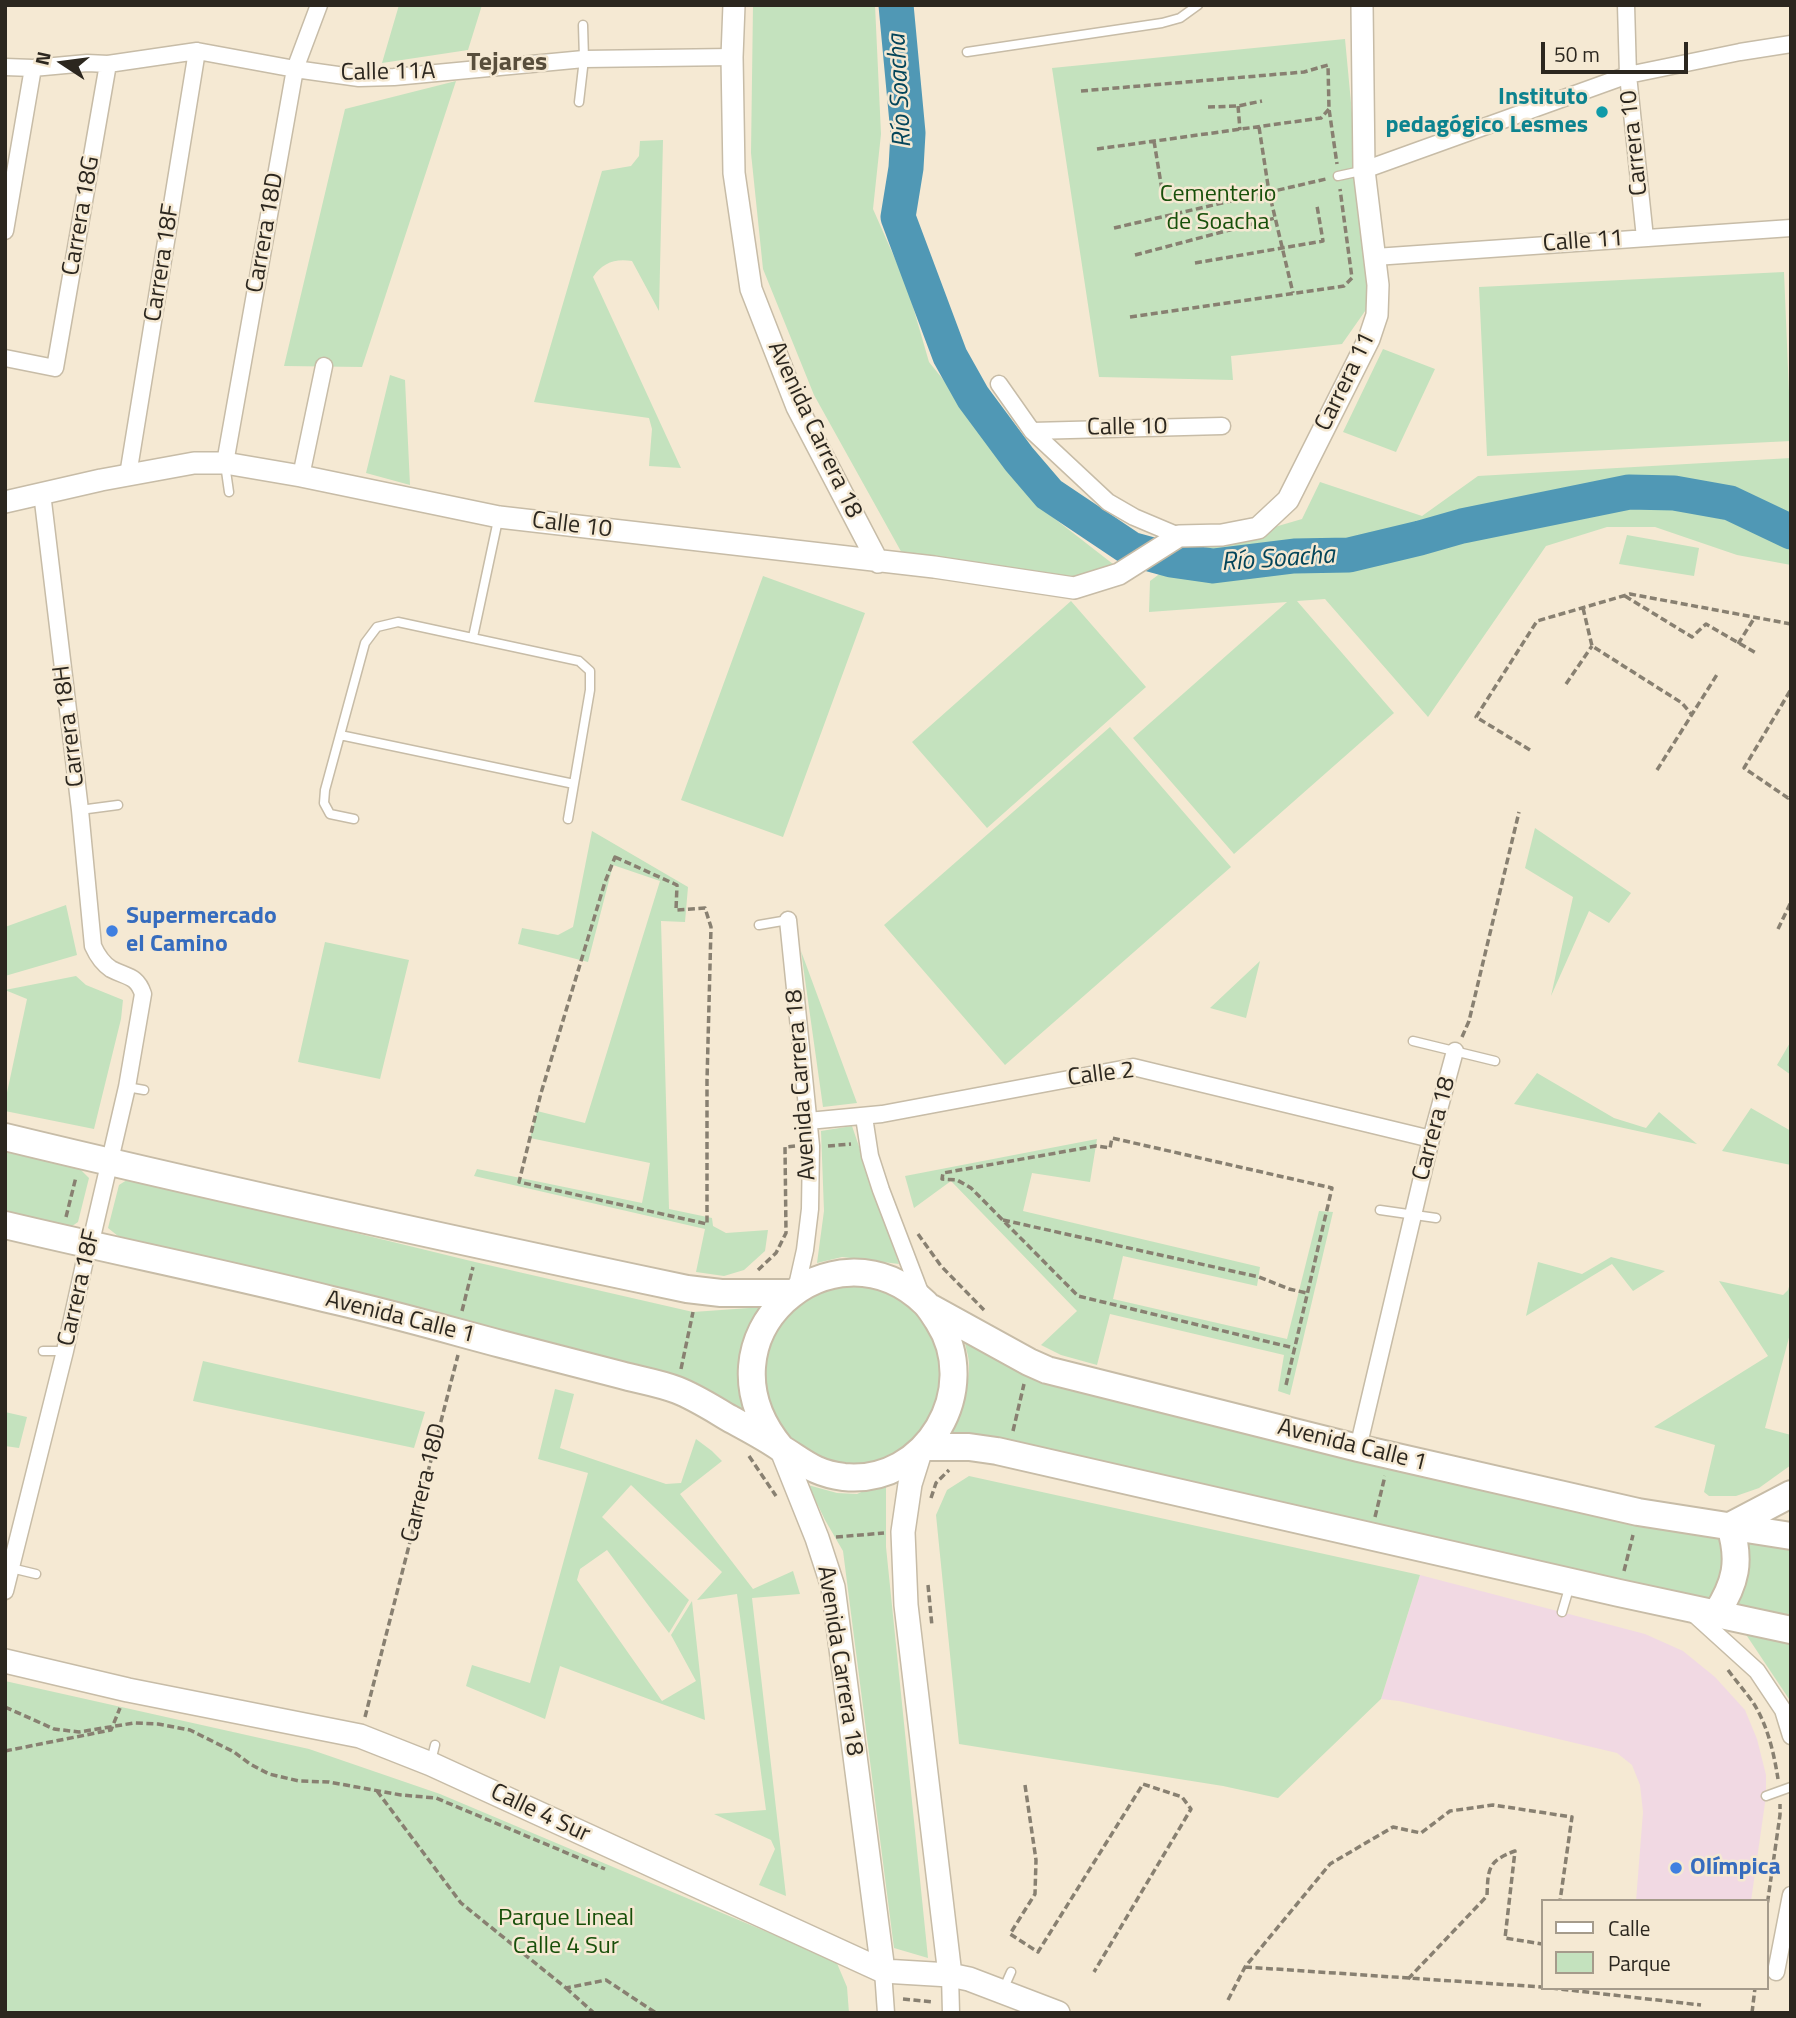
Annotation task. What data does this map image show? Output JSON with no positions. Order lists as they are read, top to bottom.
{
  "streets": {
    "main road": ["Avenida Carrera 18", "Avenida Calle 1", "Calle 4 Sur"],
    "street": [
      "Calle 11A",
      "Carrera 10",
      "Carrera 18G",
      "Carrera 18D",
      "Calle 11",
      "Carrera 18F",
      "Carrera 11",
      "Calle 10",
      "Carrera 18H",
      "Calle 2",
      "Carrera 18"
    ]
  },
  "crossings": [
    ["Calle 11A", "Carrera 18G"],
    ["Calle 11A", "Carrera 18D"],
    ["Calle 11A", "Carrera 18F"],
    ["Calle 11A", "Avenida Carrera 18"],
    ["Carrera 10", "Calle 11"],
    ["Carrera 18D", "Calle 10"],
    ["Carrera 18D", "Avenida Calle 1"],
    ["Carrera 18D", "Calle 4 Sur"],
    ["Calle 11", "Carrera 11"],
    ["Carrera 18F", "Calle 10"],
    ["Carrera 18F", "Carrera 18H"],
    ["Carrera 18F", "Avenida Calle 1"],
    ["Carrera 11", "Calle 10"],
    ["Calle 10", "Avenida Carrera 18"],
    ["Calle 10", "Carrera 18H"],
    ["Avenida Carrera 18", "Calle 2"],
    ["Avenida Carrera 18", "Avenida Calle 1"],
    ["Avenida Carrera 18", "Calle 4 Sur"],
    ["Calle 2", "Carrera 18"],
    ["Carrera 18", "Avenida Calle 1"]
  ],
  "districts": ["Tejares"],
  "water": ["Río Soacha"],
  "parks": ["Cementerio de Soacha", "Parque Lineal Calle 4 Sur"],
  "places": ["Instituto pedagógico Lesmes", "Supermercado el Camino", "Olímpica"],
  "legend": ["Calle", "Parque"],
  "scale_bar": "50 m",
  "north": "left"
}
